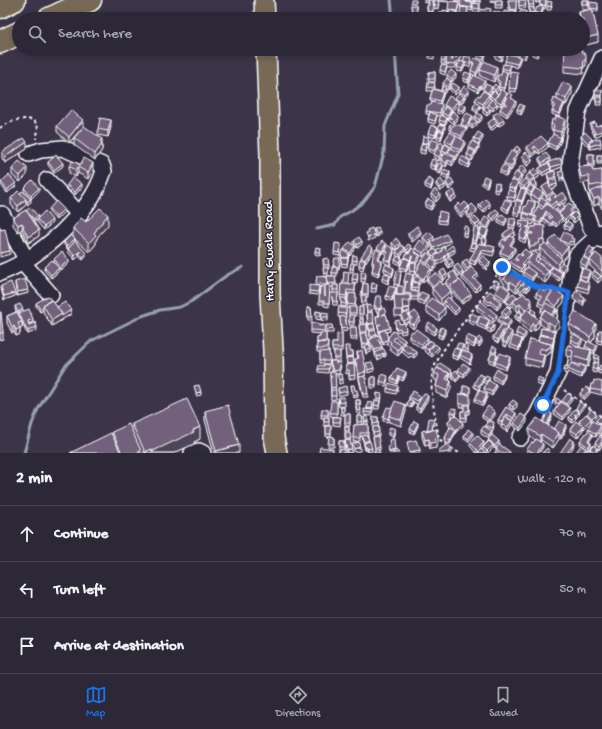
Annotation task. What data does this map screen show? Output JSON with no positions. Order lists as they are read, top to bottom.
{
  "streets": {
    "main road": ["Harry Gwala Road"]
  },
  "page": {
    "search": "Search here",
    "heading": ["2 min", "Walk · 120 m"],
    "list": [
      ["Continue", "70 m"],
      ["Turn left", "50 m"],
      "Arrive at destination"
    ],
    "nav": ["Map", "Directions", "Saved"]
  }
}
